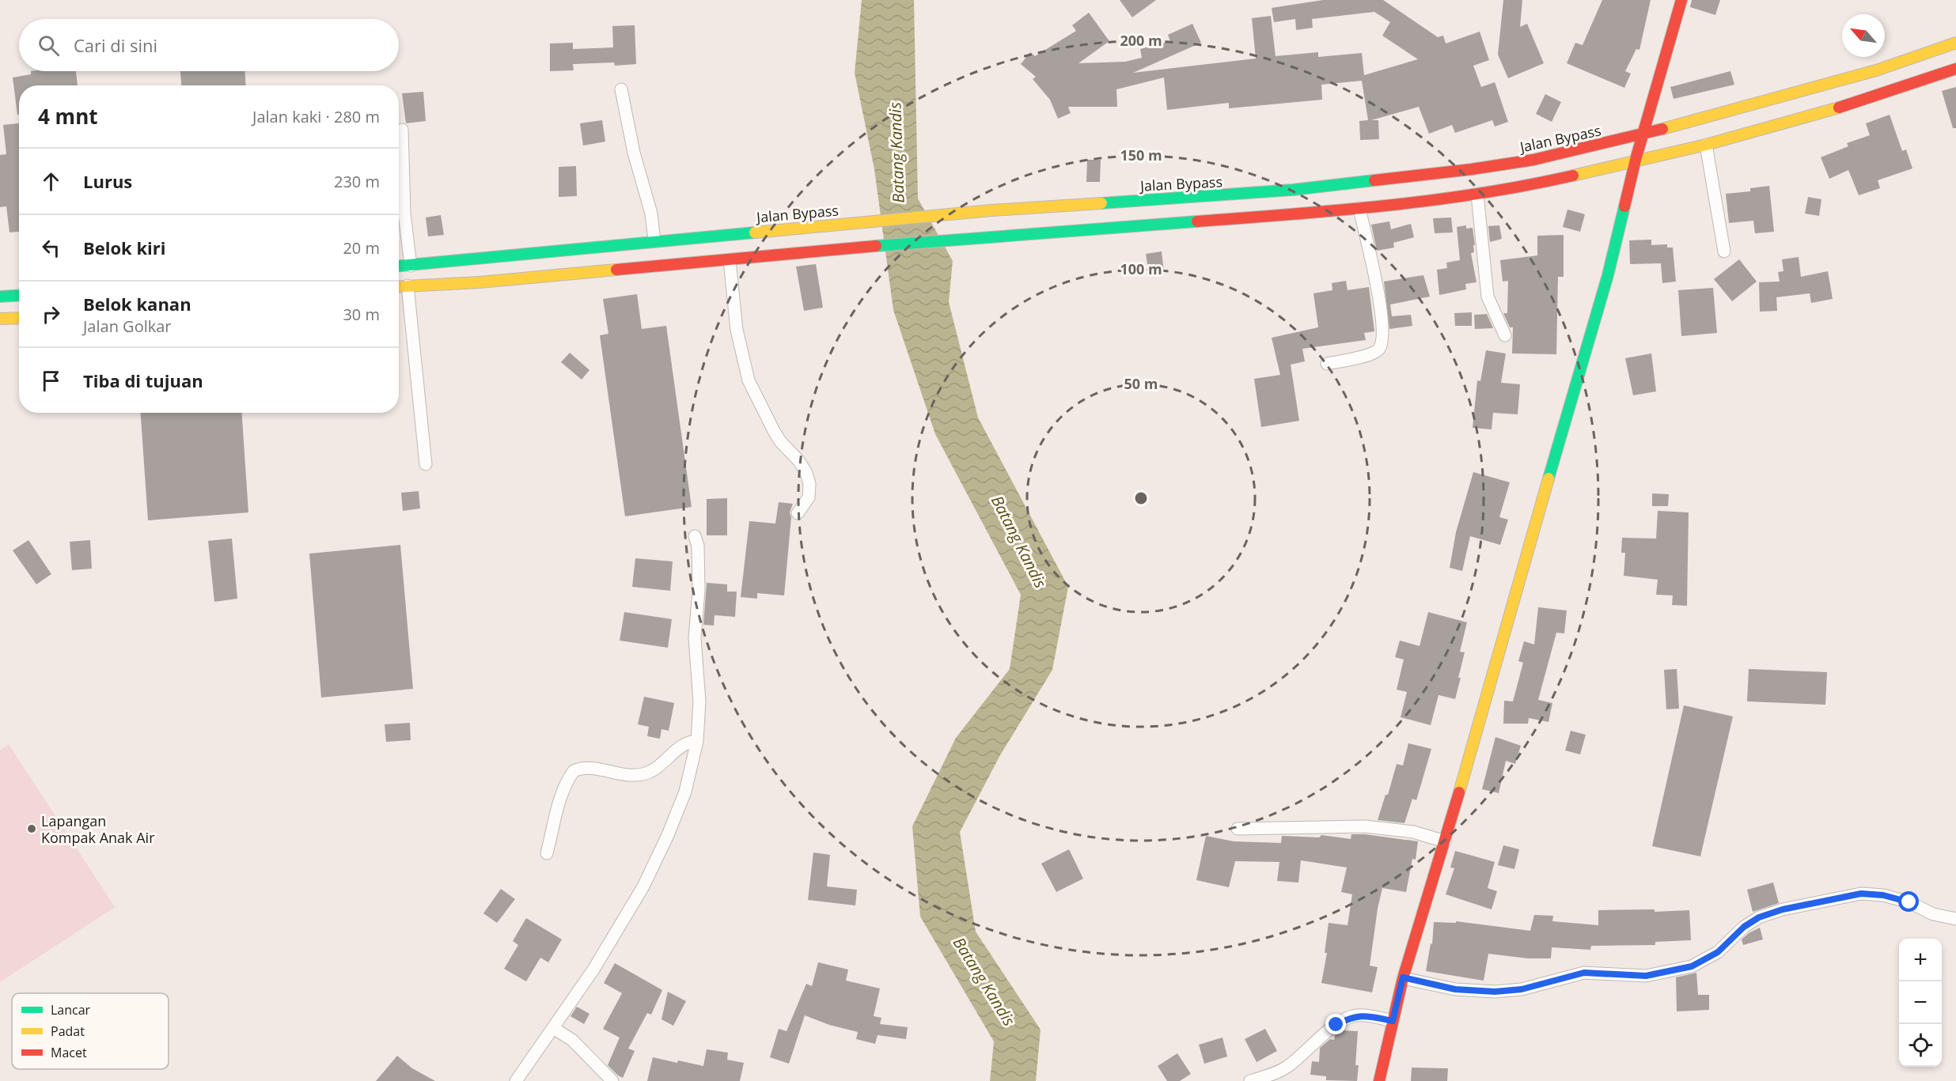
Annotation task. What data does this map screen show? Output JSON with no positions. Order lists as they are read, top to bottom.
{
  "streets": {
    "main road": ["Jalan Bypass"]
  },
  "water": ["Batang Kandis"],
  "places": ["Lapangan Kompak Anak Air"],
  "legend": ["Lancar", "Padat", "Macet"],
  "north": "top left",
  "page": {
    "search": "Cari di sini",
    "heading": ["4 mnt", "Jalan kaki · 280 m"],
    "list": [
      ["Lurus", "230 m"],
      ["Belok kiri", "20 m"],
      ["Belok kanan", "Jalan Golkar", "30 m"],
      "Tiba di tujuan"
    ],
    "map_buttons": ["+", "−"]
  },
  "rings": [
    "200 m",
    "150 m",
    "100 m",
    "50 m"
  ]
}
